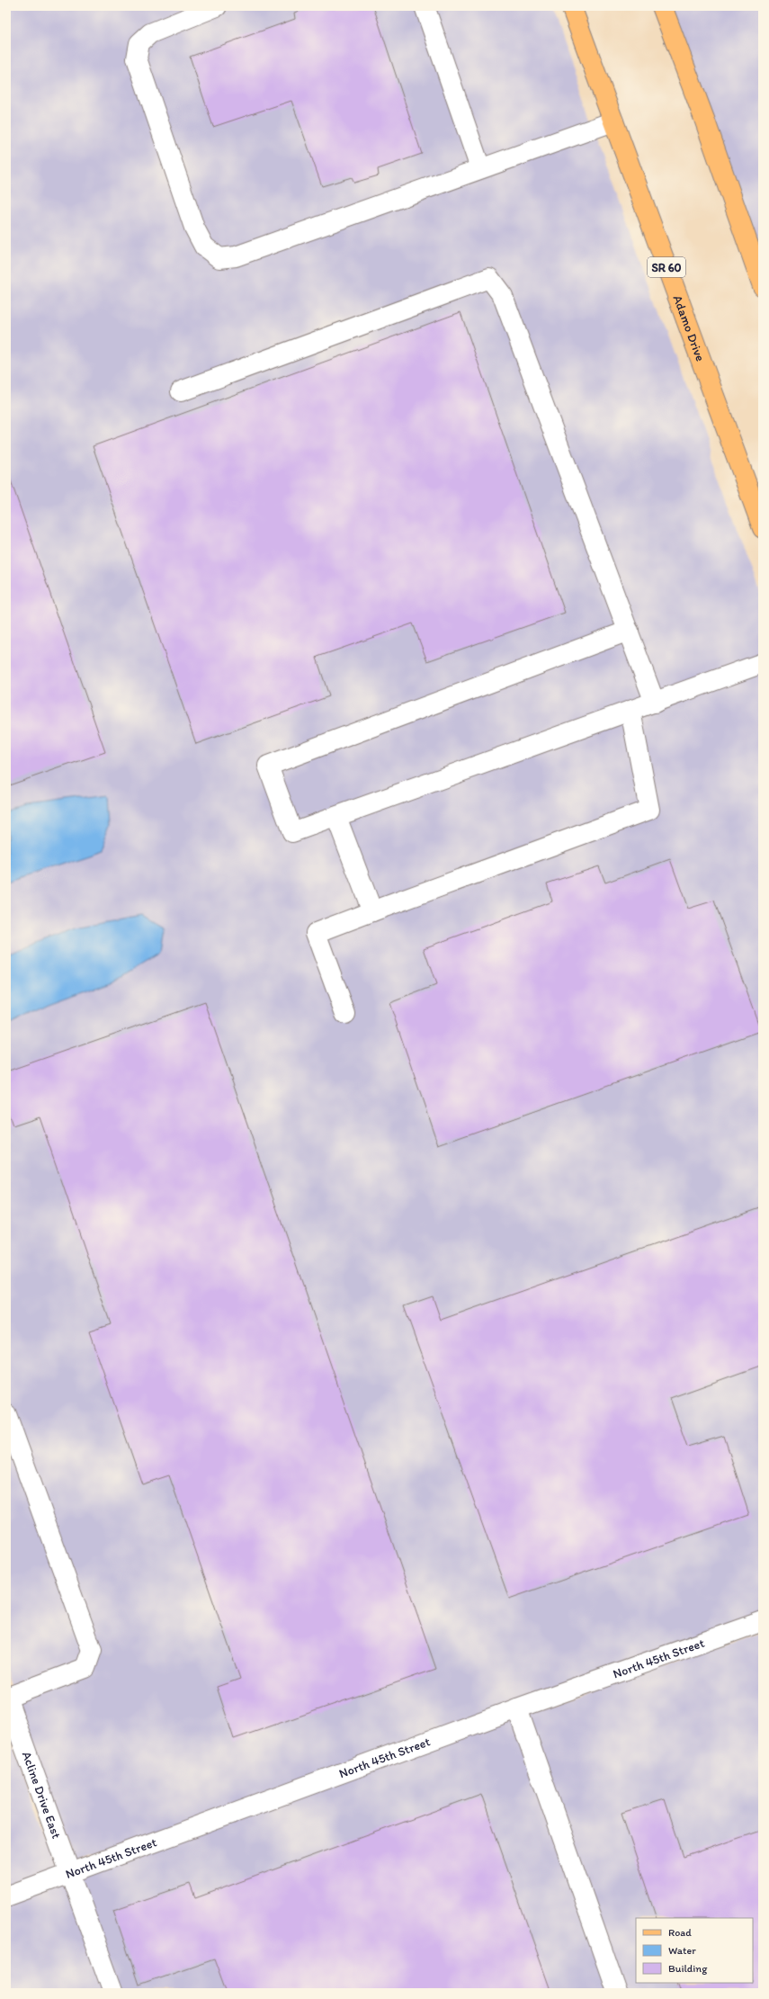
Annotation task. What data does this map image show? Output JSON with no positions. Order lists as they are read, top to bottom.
{
  "streets": {
    "main road": ["SR 60", "Adamo Drive"],
    "street": ["North 45th Street", "Acline Drive East"]
  },
  "crossings": [
    ["North 45th Street", "Acline Drive East"]
  ],
  "legend": ["Road", "Water", "Building"]
}
